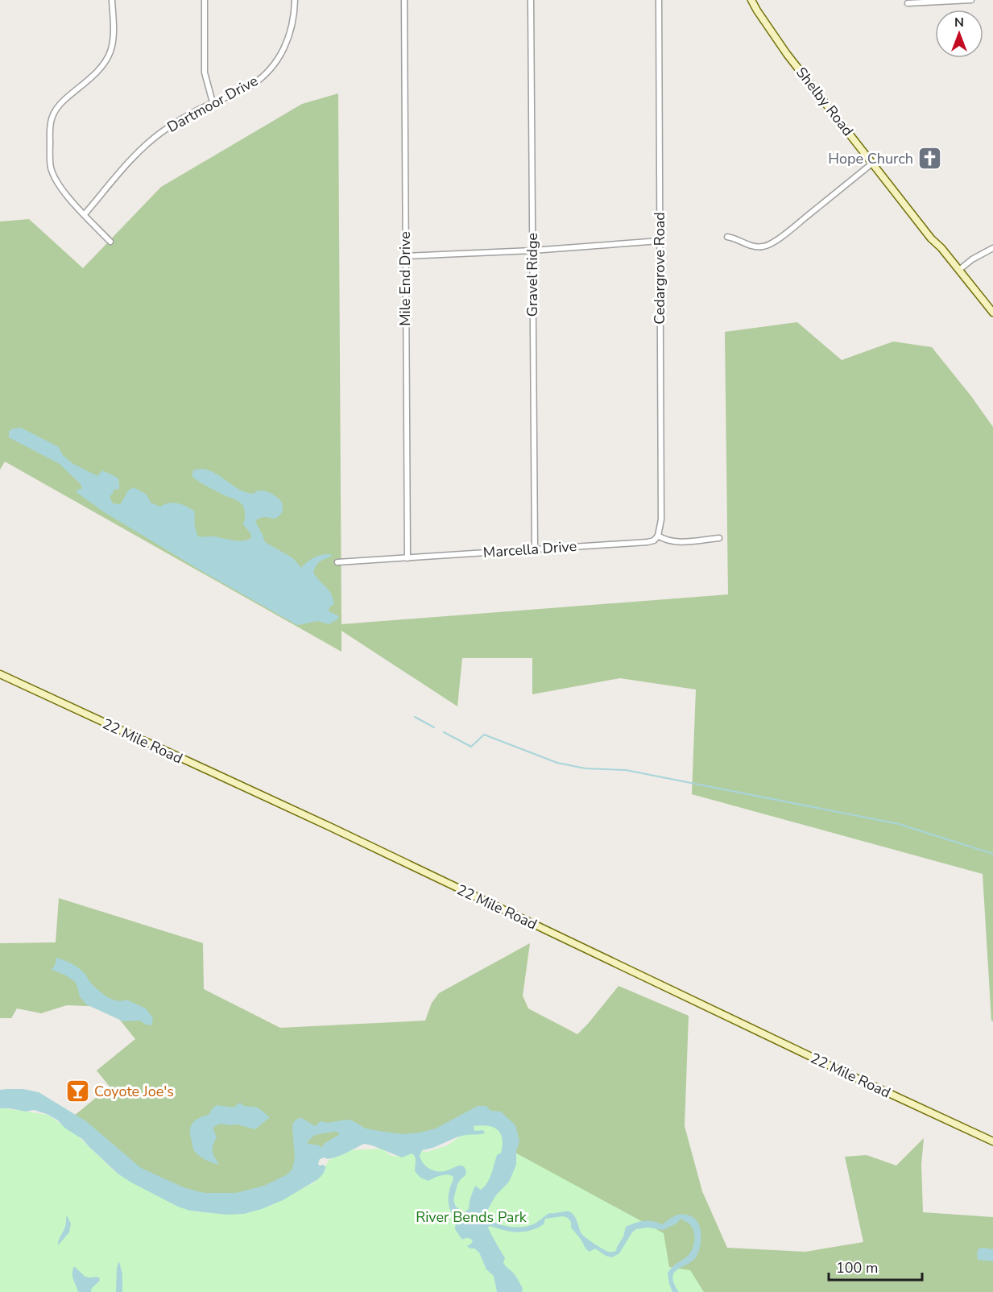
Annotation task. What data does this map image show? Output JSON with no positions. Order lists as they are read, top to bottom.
{
  "streets": {
    "street": [
      "Shelby Road",
      "Dartmoor Drive",
      "Cedargrove Road",
      "Gravel Ridge",
      "Mile End Drive",
      "Marcella Drive",
      "22 Mile Road"
    ]
  },
  "crossings": [
    ["Cedargrove Road", "Marcella Drive"],
    ["Gravel Ridge", "Marcella Drive"],
    ["Mile End Drive", "Marcella Drive"]
  ],
  "parks": ["River Bends Park"],
  "places": {
    "church": ["Hope Church"],
    "bar": ["Coyote Joe's"]
  },
  "scale_bar": "100 m",
  "north": "top"
}
